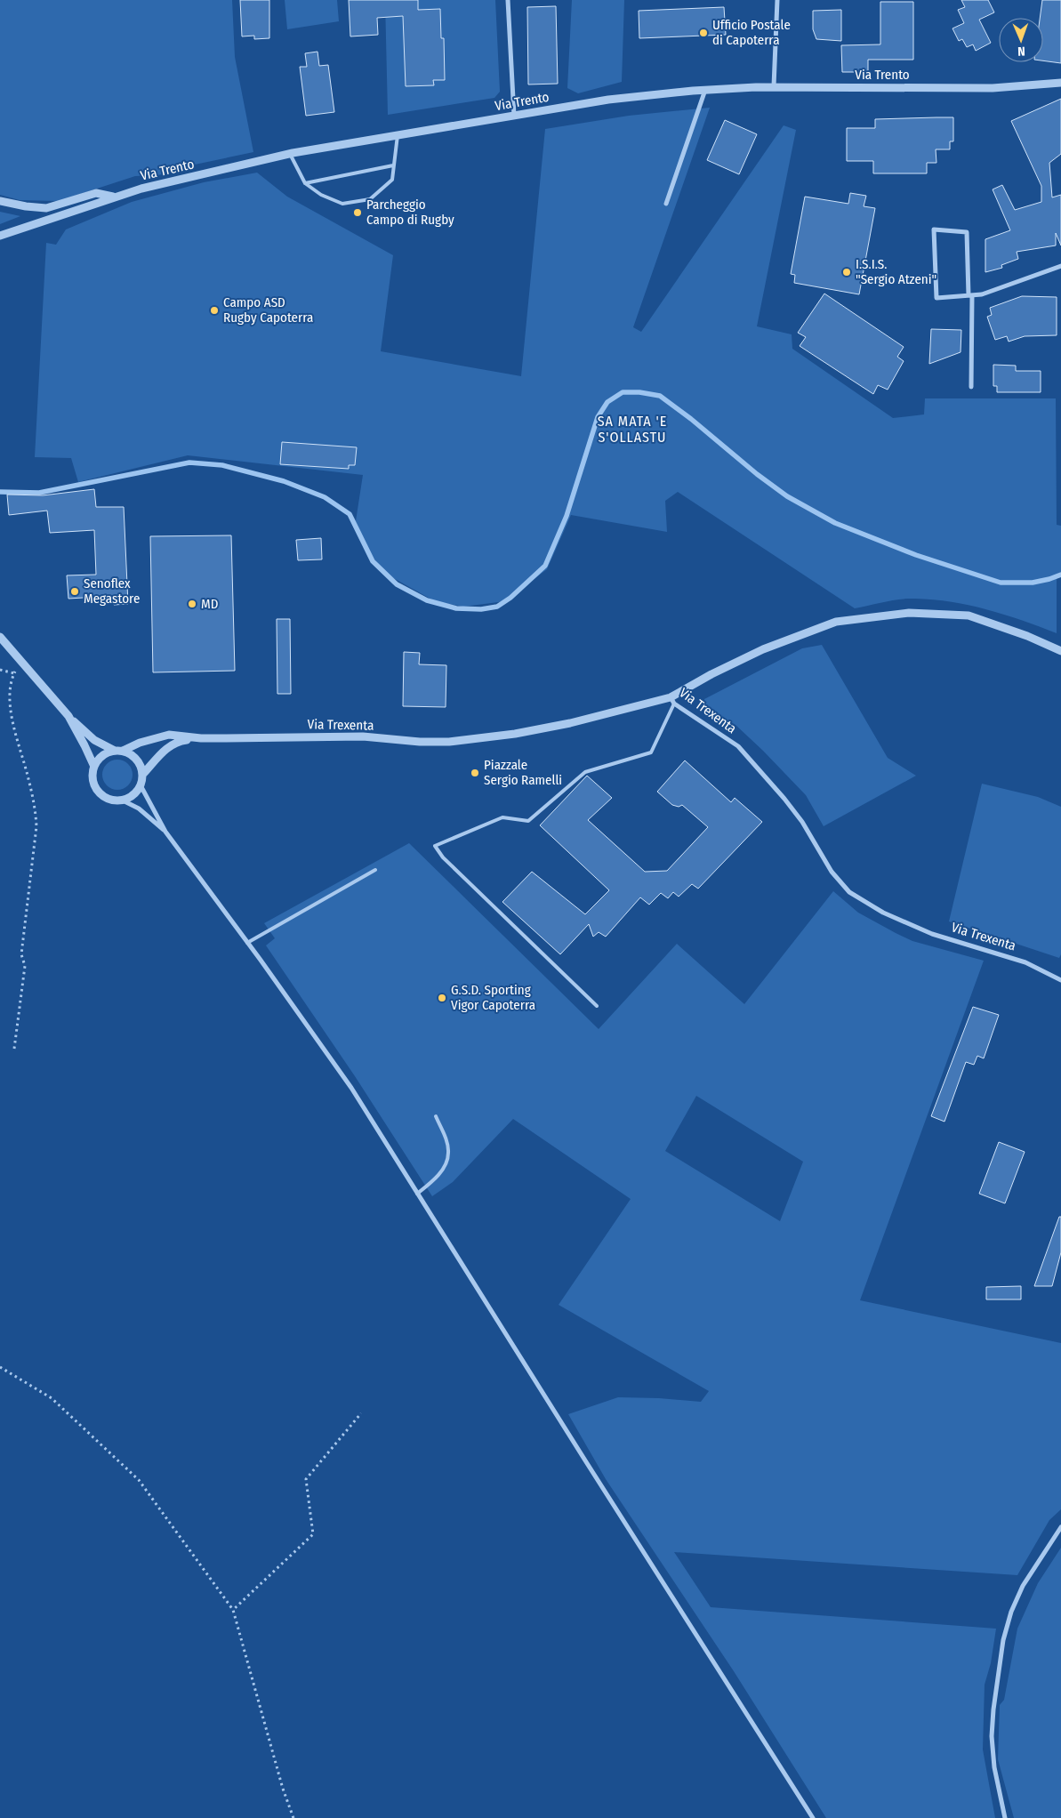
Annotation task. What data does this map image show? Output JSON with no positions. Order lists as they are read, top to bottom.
{
  "streets": {
    "street": ["Via Trento", "Via Trexenta"]
  },
  "districts": ["SA MATA 'E S'OLLASTU"],
  "places": [
    "Ufficio Postale di Capoterra",
    "Parcheggio Campo di Rugby",
    "I.S.I.S. \"Sergio Atzeni\"",
    "Campo ASD Rugby Capoterra",
    "Senoflex Megastore",
    "MD",
    "Piazzale Sergio Ramelli",
    "G.S.D. Sporting Vigor Capoterra"
  ],
  "north": "bottom"
}
